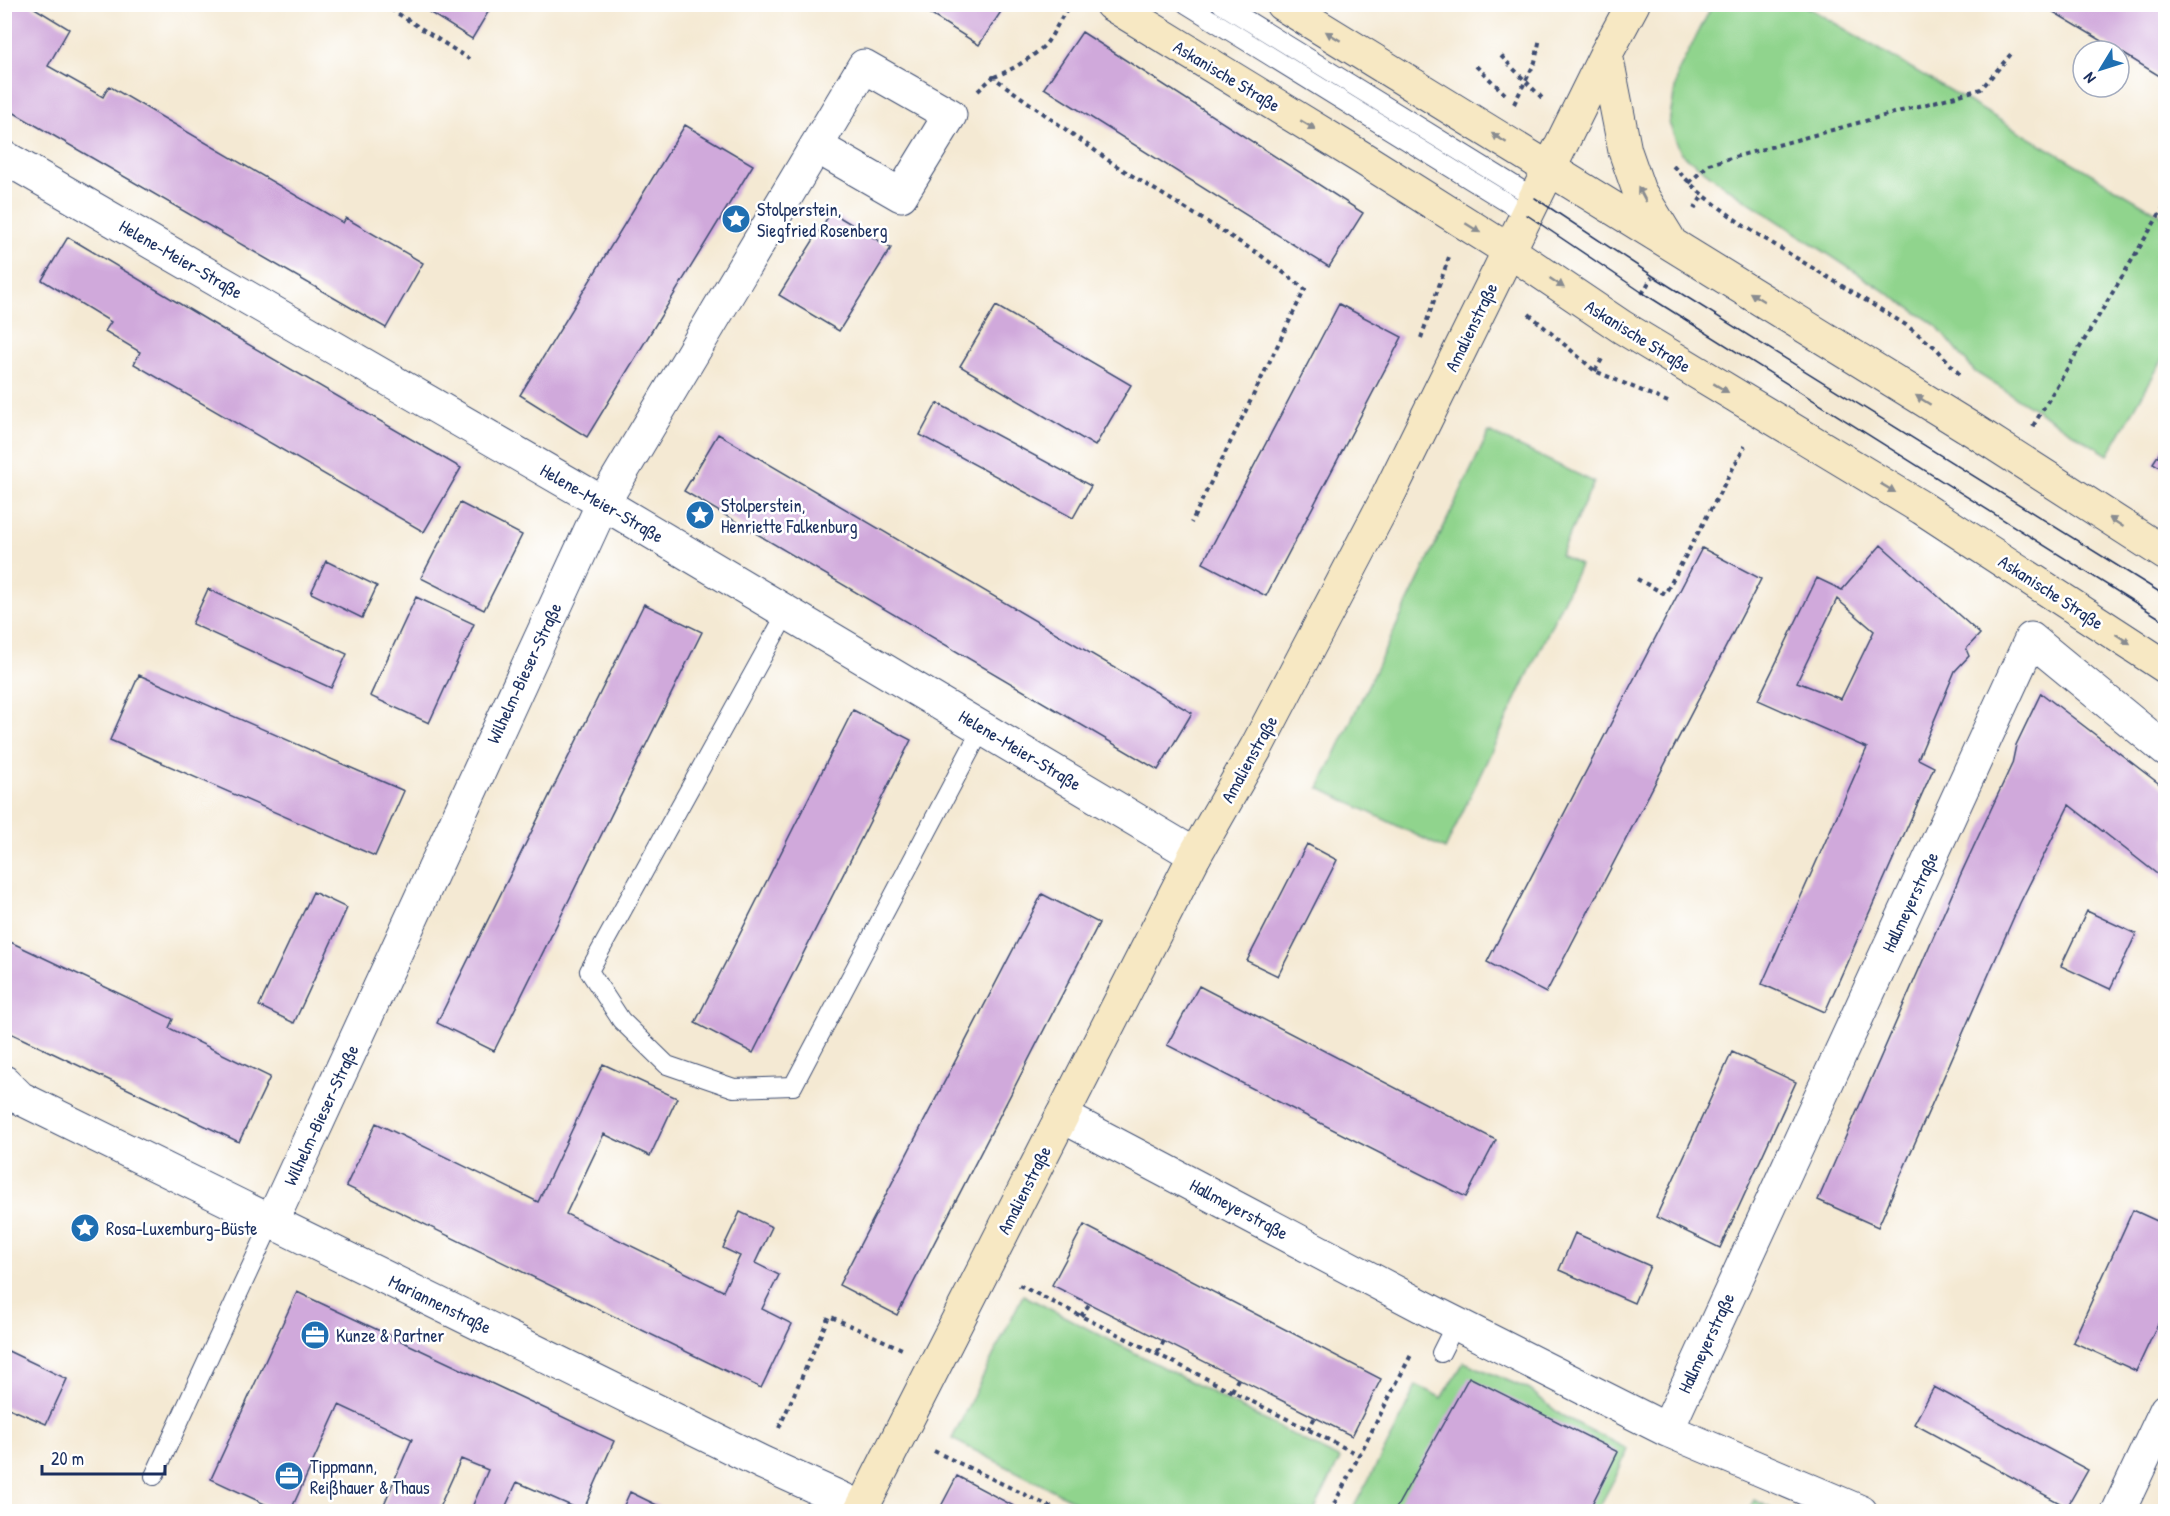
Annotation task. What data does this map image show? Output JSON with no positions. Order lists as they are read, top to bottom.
{
  "streets": {
    "main road": ["Askanische Straße", "Amalienstraße"],
    "street": [
      "Helene-Meier-Straße",
      "Wilhelm-Bieser-Straße",
      "Hallmeyerstraße",
      "Mariannenstraße"
    ]
  },
  "crossings": [
    ["Askanische Straße", "Amalienstraße"],
    ["Helene-Meier-Straße", "Amalienstraße"],
    ["Helene-Meier-Straße", "Wilhelm-Bieser-Straße"],
    ["Amalienstraße", "Hallmeyerstraße"],
    ["Amalienstraße", "Mariannenstraße"],
    ["Wilhelm-Bieser-Straße", "Mariannenstraße"]
  ],
  "places": {
    "place": ["Stolperstein, Siegfried Rosenberg", "Stolperstein, Henriette Falkenburg", "Rosa-Luxemburg-Büste"],
    "office": ["Kunze & Partner", "Tippmann, Reißhauer & Thaus"]
  },
  "scale_bar": "20 m",
  "north": "bottom left"
}
